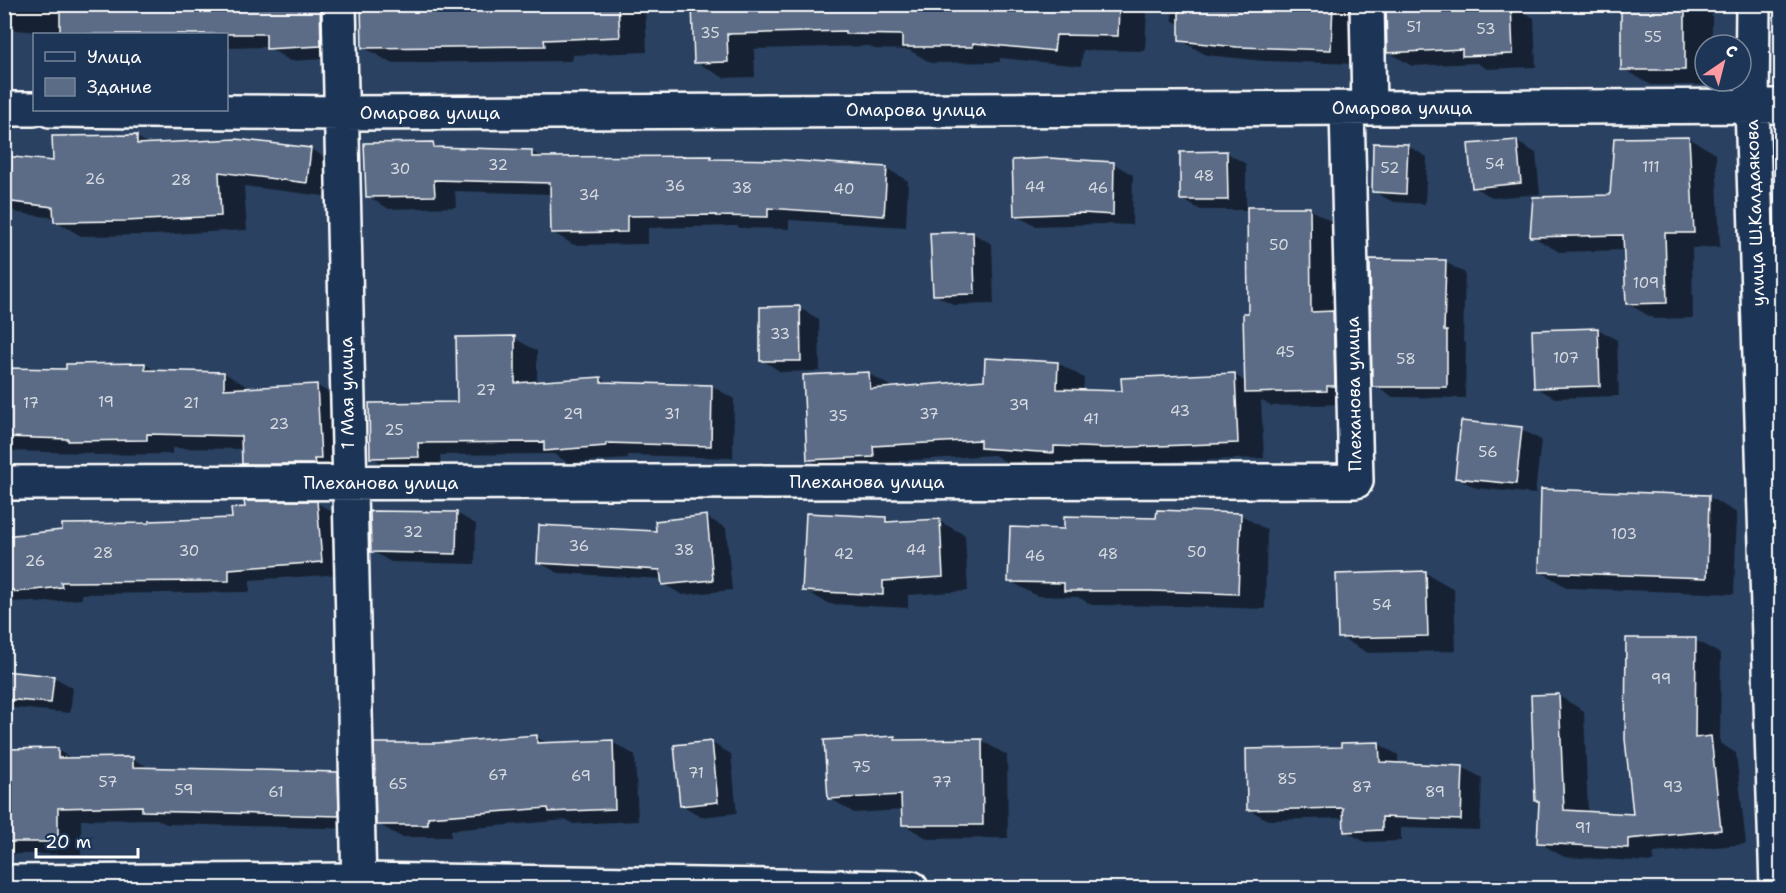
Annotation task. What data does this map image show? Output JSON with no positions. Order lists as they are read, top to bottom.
{
  "streets": {
    "street": [
      "Омарова улица",
      "улица Ш.Калдаякова",
      "1 Мая улица",
      "Плеханова улица"
    ]
  },
  "crossings": [
    ["Омарова улица", "улица Ш.Калдаякова"],
    ["Омарова улица", "1 Мая улица"],
    ["Омарова улица", "Плеханова улица"],
    ["1 Мая улица", "Плеханова улица"]
  ],
  "house_numbers": [
    "51",
    "53",
    "35",
    "55",
    "54",
    "32",
    "111",
    "52",
    "30",
    "48",
    "26",
    "28",
    "36",
    "44",
    "38",
    "46",
    "40",
    "34",
    "50",
    "109",
    "33",
    "45",
    "107",
    "58",
    "27",
    "19",
    "17",
    "21",
    "39",
    "43",
    "29",
    "31",
    "37",
    "35",
    "41",
    "23",
    "25",
    "56",
    "32",
    "103",
    "36",
    "38",
    "44",
    "30",
    "50",
    "28",
    "42",
    "48",
    "46",
    "26",
    "54",
    "99",
    "75",
    "71",
    "67",
    "69",
    "85",
    "57",
    "77",
    "65",
    "87",
    "93",
    "59",
    "61",
    "89",
    "91"
  ],
  "legend": ["Улица", "Здание"],
  "scale_bar": "20 m",
  "north": "top right"
}
